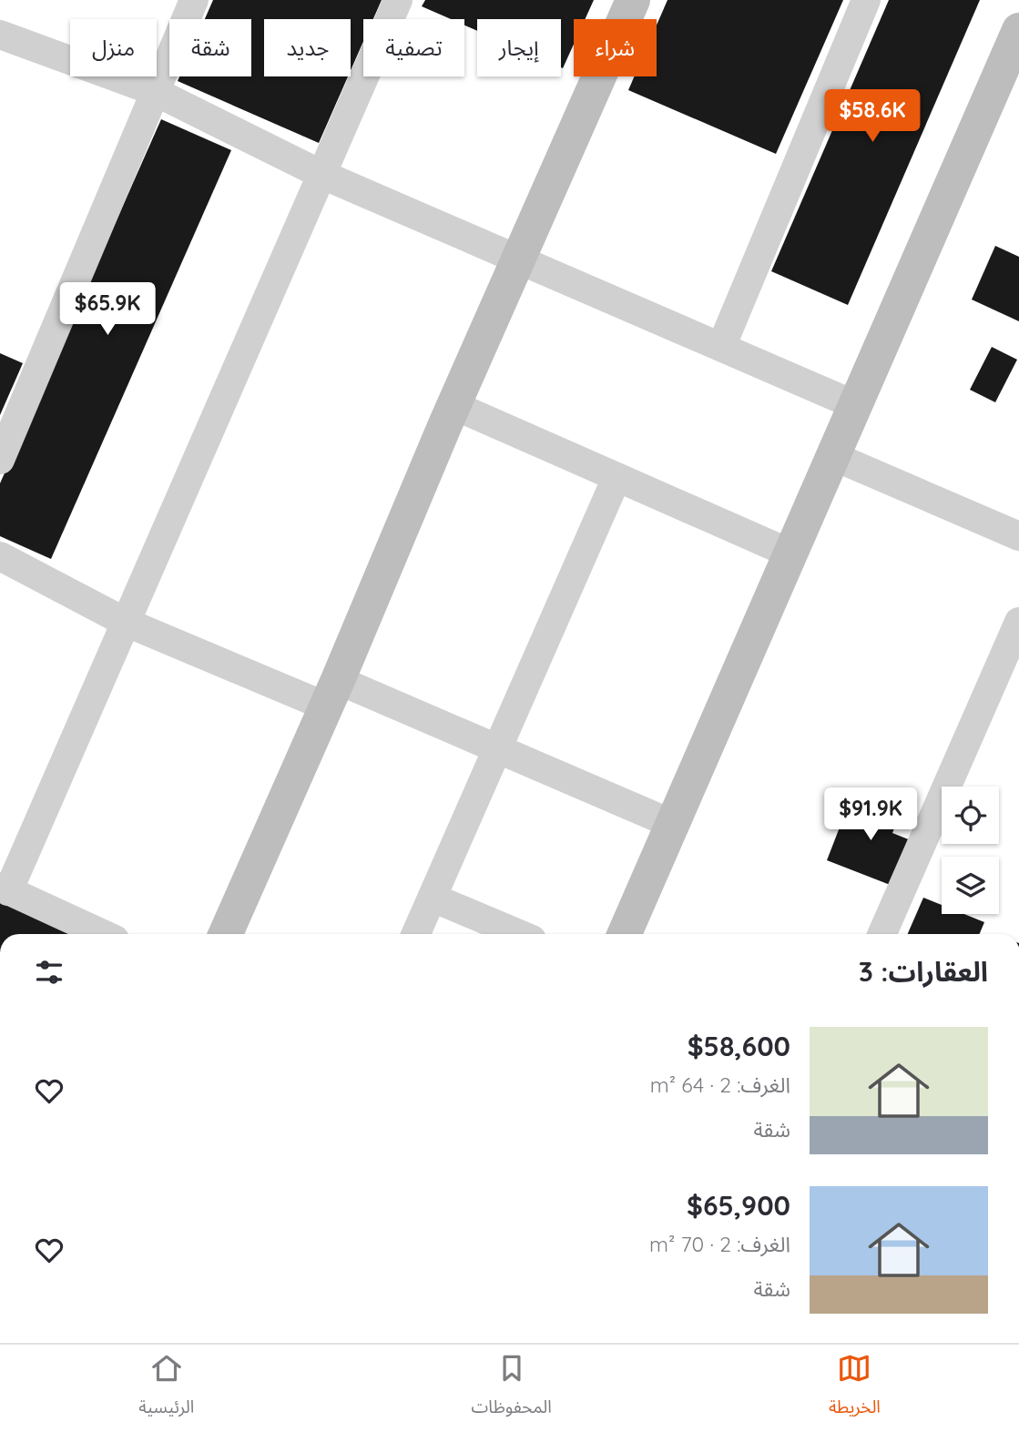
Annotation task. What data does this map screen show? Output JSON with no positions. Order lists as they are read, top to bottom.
{
  "page": {
    "chip": [
      "شراء",
      "إيجار",
      "تصفية",
      "جديد",
      "شقة",
      "منزل"
    ],
    "price": ["$58.6K", "$65.9K", "$91.9K"],
    "heading": "العقارات: 3",
    "list": [
      {
        "name": "$58,600",
        "note": "الغرف: 2 · 64 m² · شقة"
      },
      {
        "name": "$65,900",
        "note": "الغرف: 2 · 70 m² · شقة"
      }
    ],
    "tabs": ["الخريطة", "المحفوظات", "الرئيسية"]
  }
}
